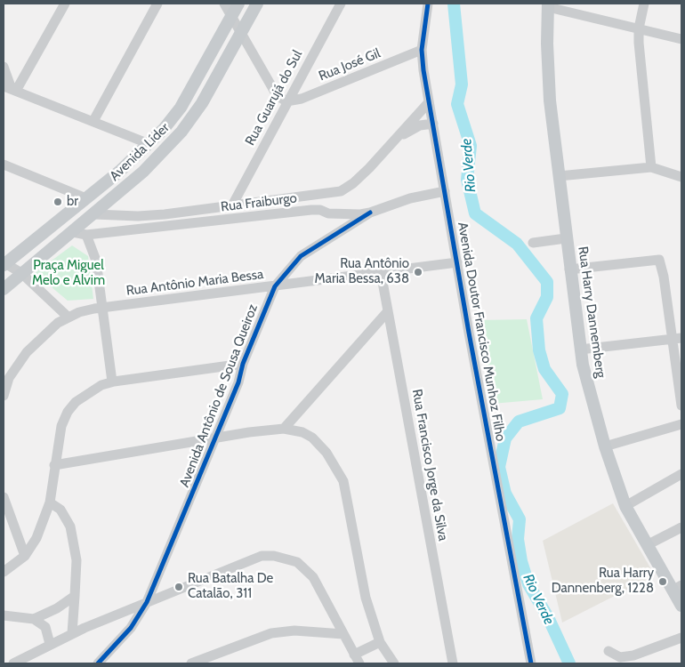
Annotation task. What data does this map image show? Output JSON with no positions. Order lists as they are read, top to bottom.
{
  "streets": {
    "main road": ["Avenida Líder", "Rua Harry Dannemberg"],
    "street": [
      "Rua José Gil",
      "Rua Guarujá do Sul",
      "Rua Fraiburgo",
      "Rua Antônio Maria Bessa",
      "Avenida Doutor Francisco Munhoz Filho",
      "Avenida Antônio de Sousa Queiroz",
      "Rua Francisco Jorge da Silva"
    ]
  },
  "crossings": [
    ["Rua José Gil", "Rua Guarujá do Sul"],
    ["Rua José Gil", "Avenida Doutor Francisco Munhoz Filho"],
    ["Rua Guarujá do Sul", "Rua Fraiburgo"],
    ["Avenida Líder", "Rua Fraiburgo"],
    ["Rua Fraiburgo", "Avenida Doutor Francisco Munhoz Filho"],
    ["Rua Fraiburgo", "Avenida Antônio de Sousa Queiroz"],
    ["Rua Antônio Maria Bessa", "Avenida Doutor Francisco Munhoz Filho"],
    ["Rua Antônio Maria Bessa", "Avenida Antônio de Sousa Queiroz"],
    ["Rua Antônio Maria Bessa", "Rua Francisco Jorge da Silva"]
  ],
  "water": ["Rio Verde"],
  "parks": ["Praça Miguel Melo e Alvim"],
  "places": [
    "br",
    "Rua Antônio Maria Bessa, 638",
    "Rua Harry Dannenberg, 1228",
    "Rua Batalha De Catalão, 311"
  ]
}
